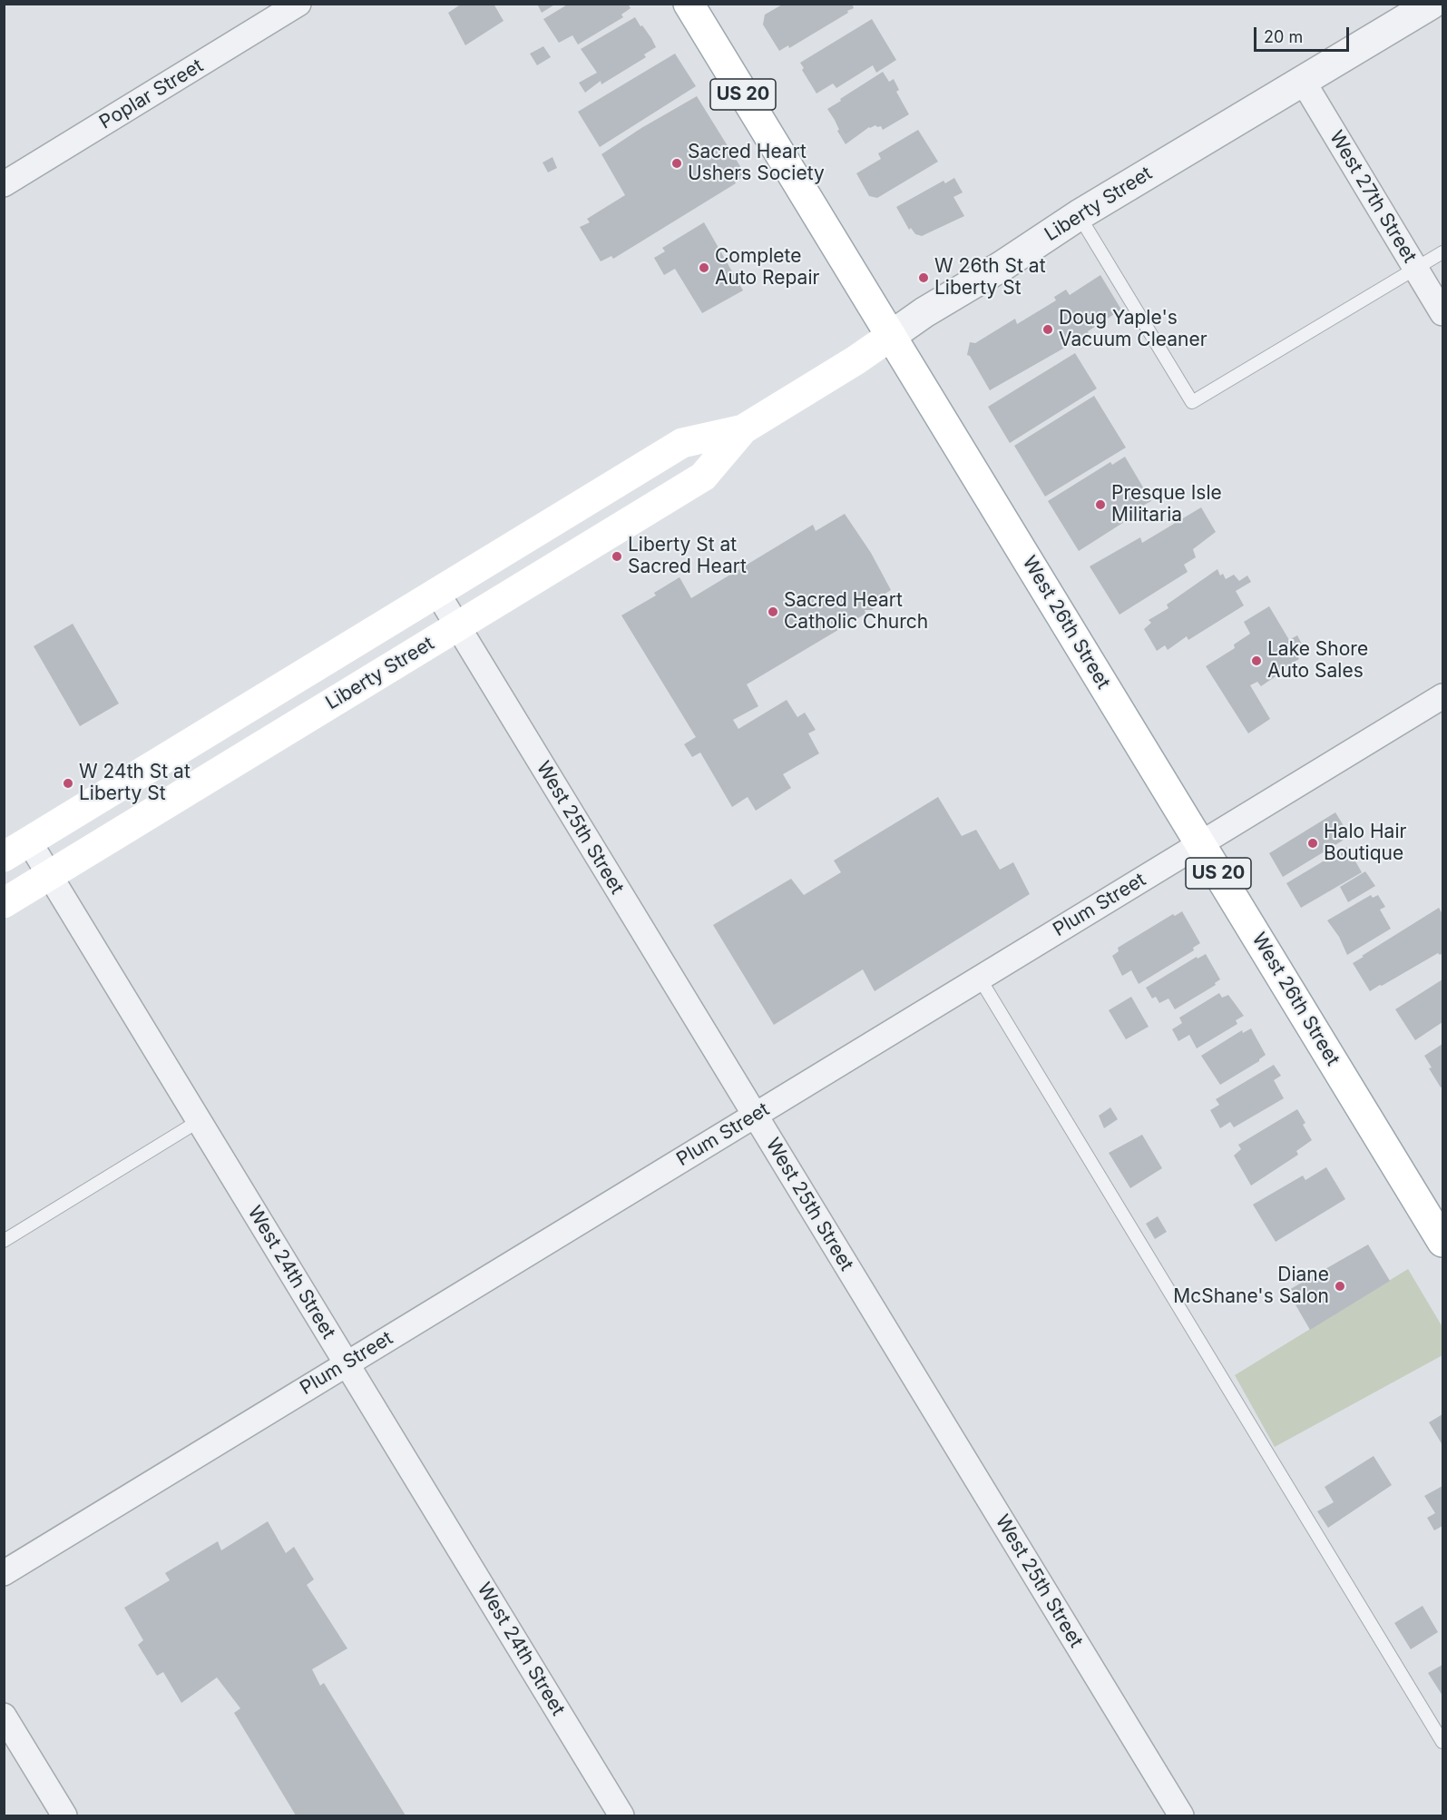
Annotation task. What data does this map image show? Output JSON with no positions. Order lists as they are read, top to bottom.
{
  "streets": {
    "main road": ["US 20", "Liberty Street", "West 26th Street"],
    "street": [
      "Poplar Street",
      "West 27th Street",
      "West 25th Street",
      "Plum Street",
      "West 24th Street"
    ]
  },
  "crossings": [
    ["West 27th Street", "Liberty Street"],
    ["Liberty Street", "West 26th Street"],
    ["Liberty Street", "West 25th Street"],
    ["Liberty Street", "West 24th Street"],
    ["West 26th Street", "Plum Street"],
    ["West 25th Street", "Plum Street"],
    ["Plum Street", "West 24th Street"]
  ],
  "places": [
    "Sacred Heart Ushers Society",
    "Complete Auto Repair",
    "W 26th St at Liberty St",
    "Doug Yaple's Vacuum Cleaner",
    "Presque Isle Militaria",
    "Liberty St at Sacred Heart",
    "Sacred Heart Catholic Church",
    "Lake Shore Auto Sales",
    "W 24th St at Liberty St",
    "Halo Hair Boutique",
    "Diane McShane's Salon"
  ],
  "scale_bar": "20 m"
}
